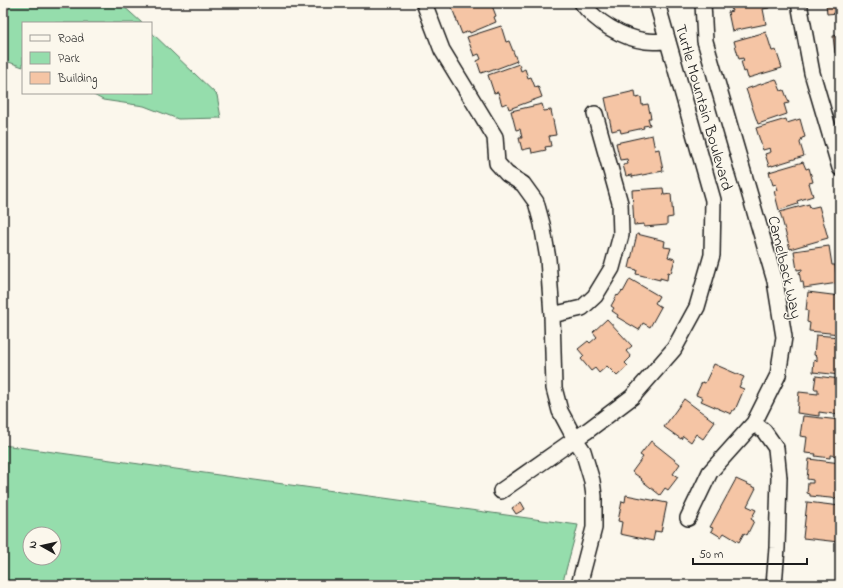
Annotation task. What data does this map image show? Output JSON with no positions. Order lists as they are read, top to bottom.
{
  "streets": {
    "street": ["Turtle Mountain Boulevard", "Camelback Way"]
  },
  "legend": ["Road", "Park", "Building"],
  "scale_bar": "50 m",
  "north": "left"
}
